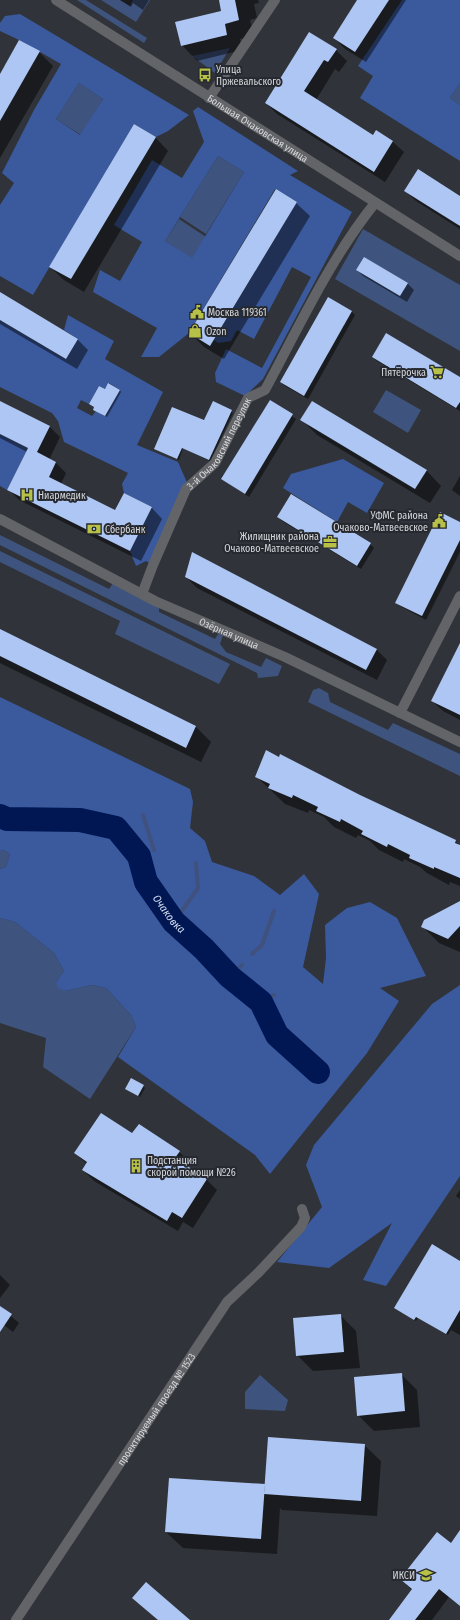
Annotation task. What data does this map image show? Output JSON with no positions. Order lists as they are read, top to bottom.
{
  "streets": {
    "street": [
      "Большая Очаковская улица",
      "3-й Очаковский переулок",
      "Озёрная улица",
      "проектируемый проезд № 1523"
    ]
  },
  "crossings": [
    ["Большая Очаковская улица", "3-й Очаковский переулок"],
    ["3-й Очаковский переулок", "Озёрная улица"]
  ],
  "water": ["Очаковка"],
  "places": {
    "bus stop": ["Улица Пржевальского"],
    "public building": ["Москва 119361", "УФМС района Очаково-Матвеевское"],
    "shop": ["Ozon"],
    "supermarket": ["Пятёрочка"],
    "hospital": ["Ниармедик"],
    "bank": ["Сбербанк"],
    "office": ["Жилищник района Очаково-Матвеевское"],
    "building": ["Подстанция скорой помощи №26"],
    "school or university": ["ИКСИ"]
  }
}
